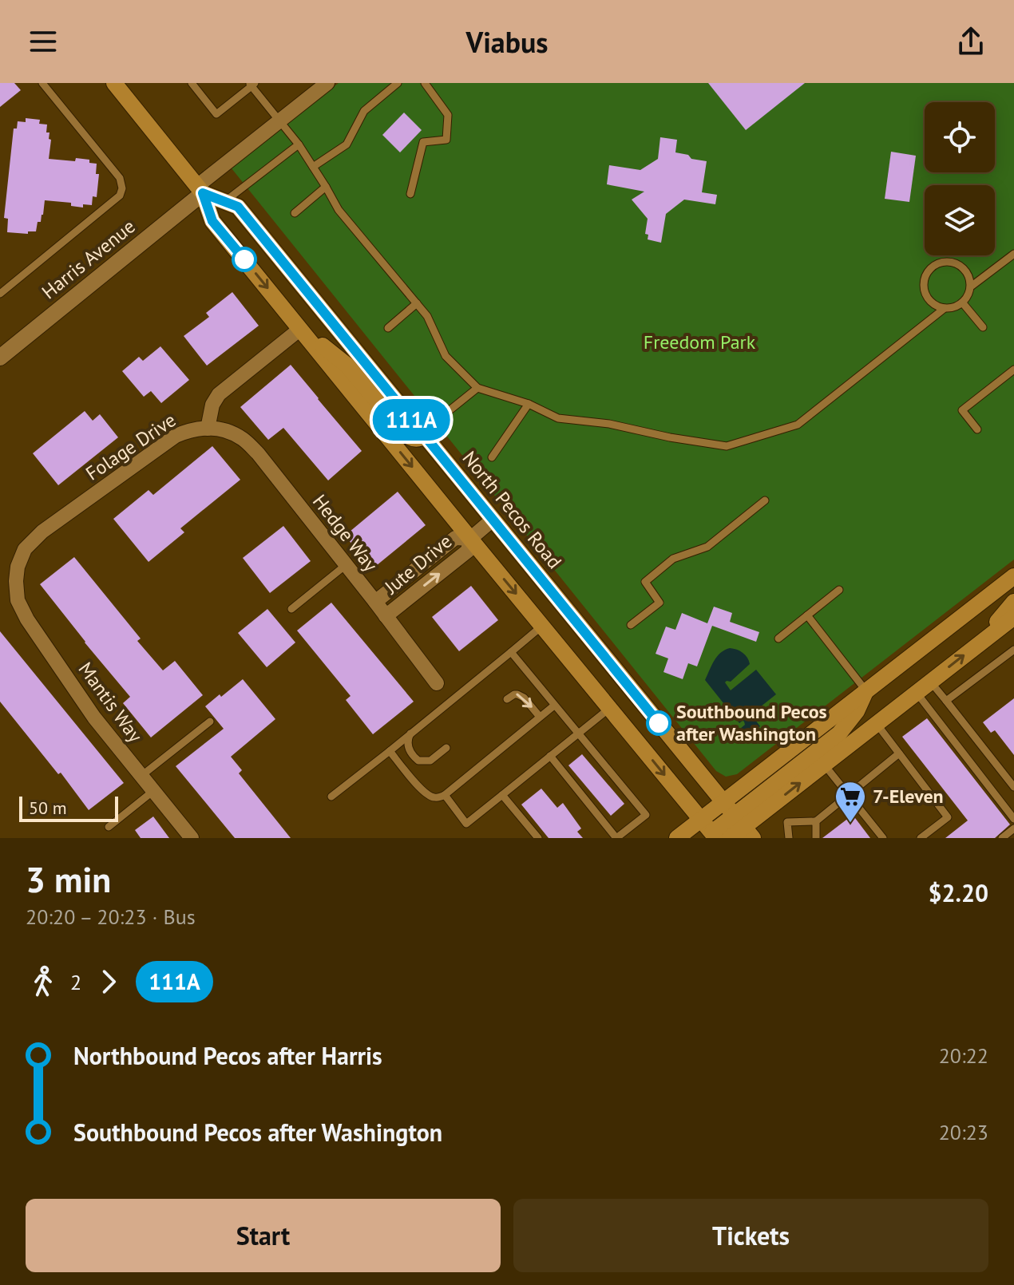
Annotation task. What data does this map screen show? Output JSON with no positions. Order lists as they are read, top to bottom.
{
  "streets": {
    "main road": ["North Pecos Road"],
    "street": [
      "Harris Avenue",
      "Folage Drive",
      "Hedge Way",
      "Jute Drive",
      "Mantis Way"
    ]
  },
  "crossings": [
    ["Harris Avenue", "North Pecos Road"],
    ["Folage Drive", "Hedge Way"],
    ["Folage Drive", "Mantis Way"],
    ["North Pecos Road", "Jute Drive"],
    ["Hedge Way", "Jute Drive"]
  ],
  "parks": ["Freedom Park"],
  "places": {
    "other": ["Southbound Pecos after Washington"],
    "supermarket": ["7-Eleven"]
  },
  "lines": ["bus line 111A"],
  "scale_bar": "50 m",
  "page": {
    "header": "Viabus",
    "on_map": "111A",
    "scale": "50 m",
    "heading": ["3 min", "20:20 – 20:23 · Bus", "$2.20"],
    "legs": ["2", "111A"],
    "list": [
      {
        "name": "Northbound Pecos after Harris",
        "value": "20:22"
      },
      {
        "name": "Southbound Pecos after Washington",
        "value": "20:23"
      }
    ],
    "buttons": ["Start", "Tickets"]
  }
}
